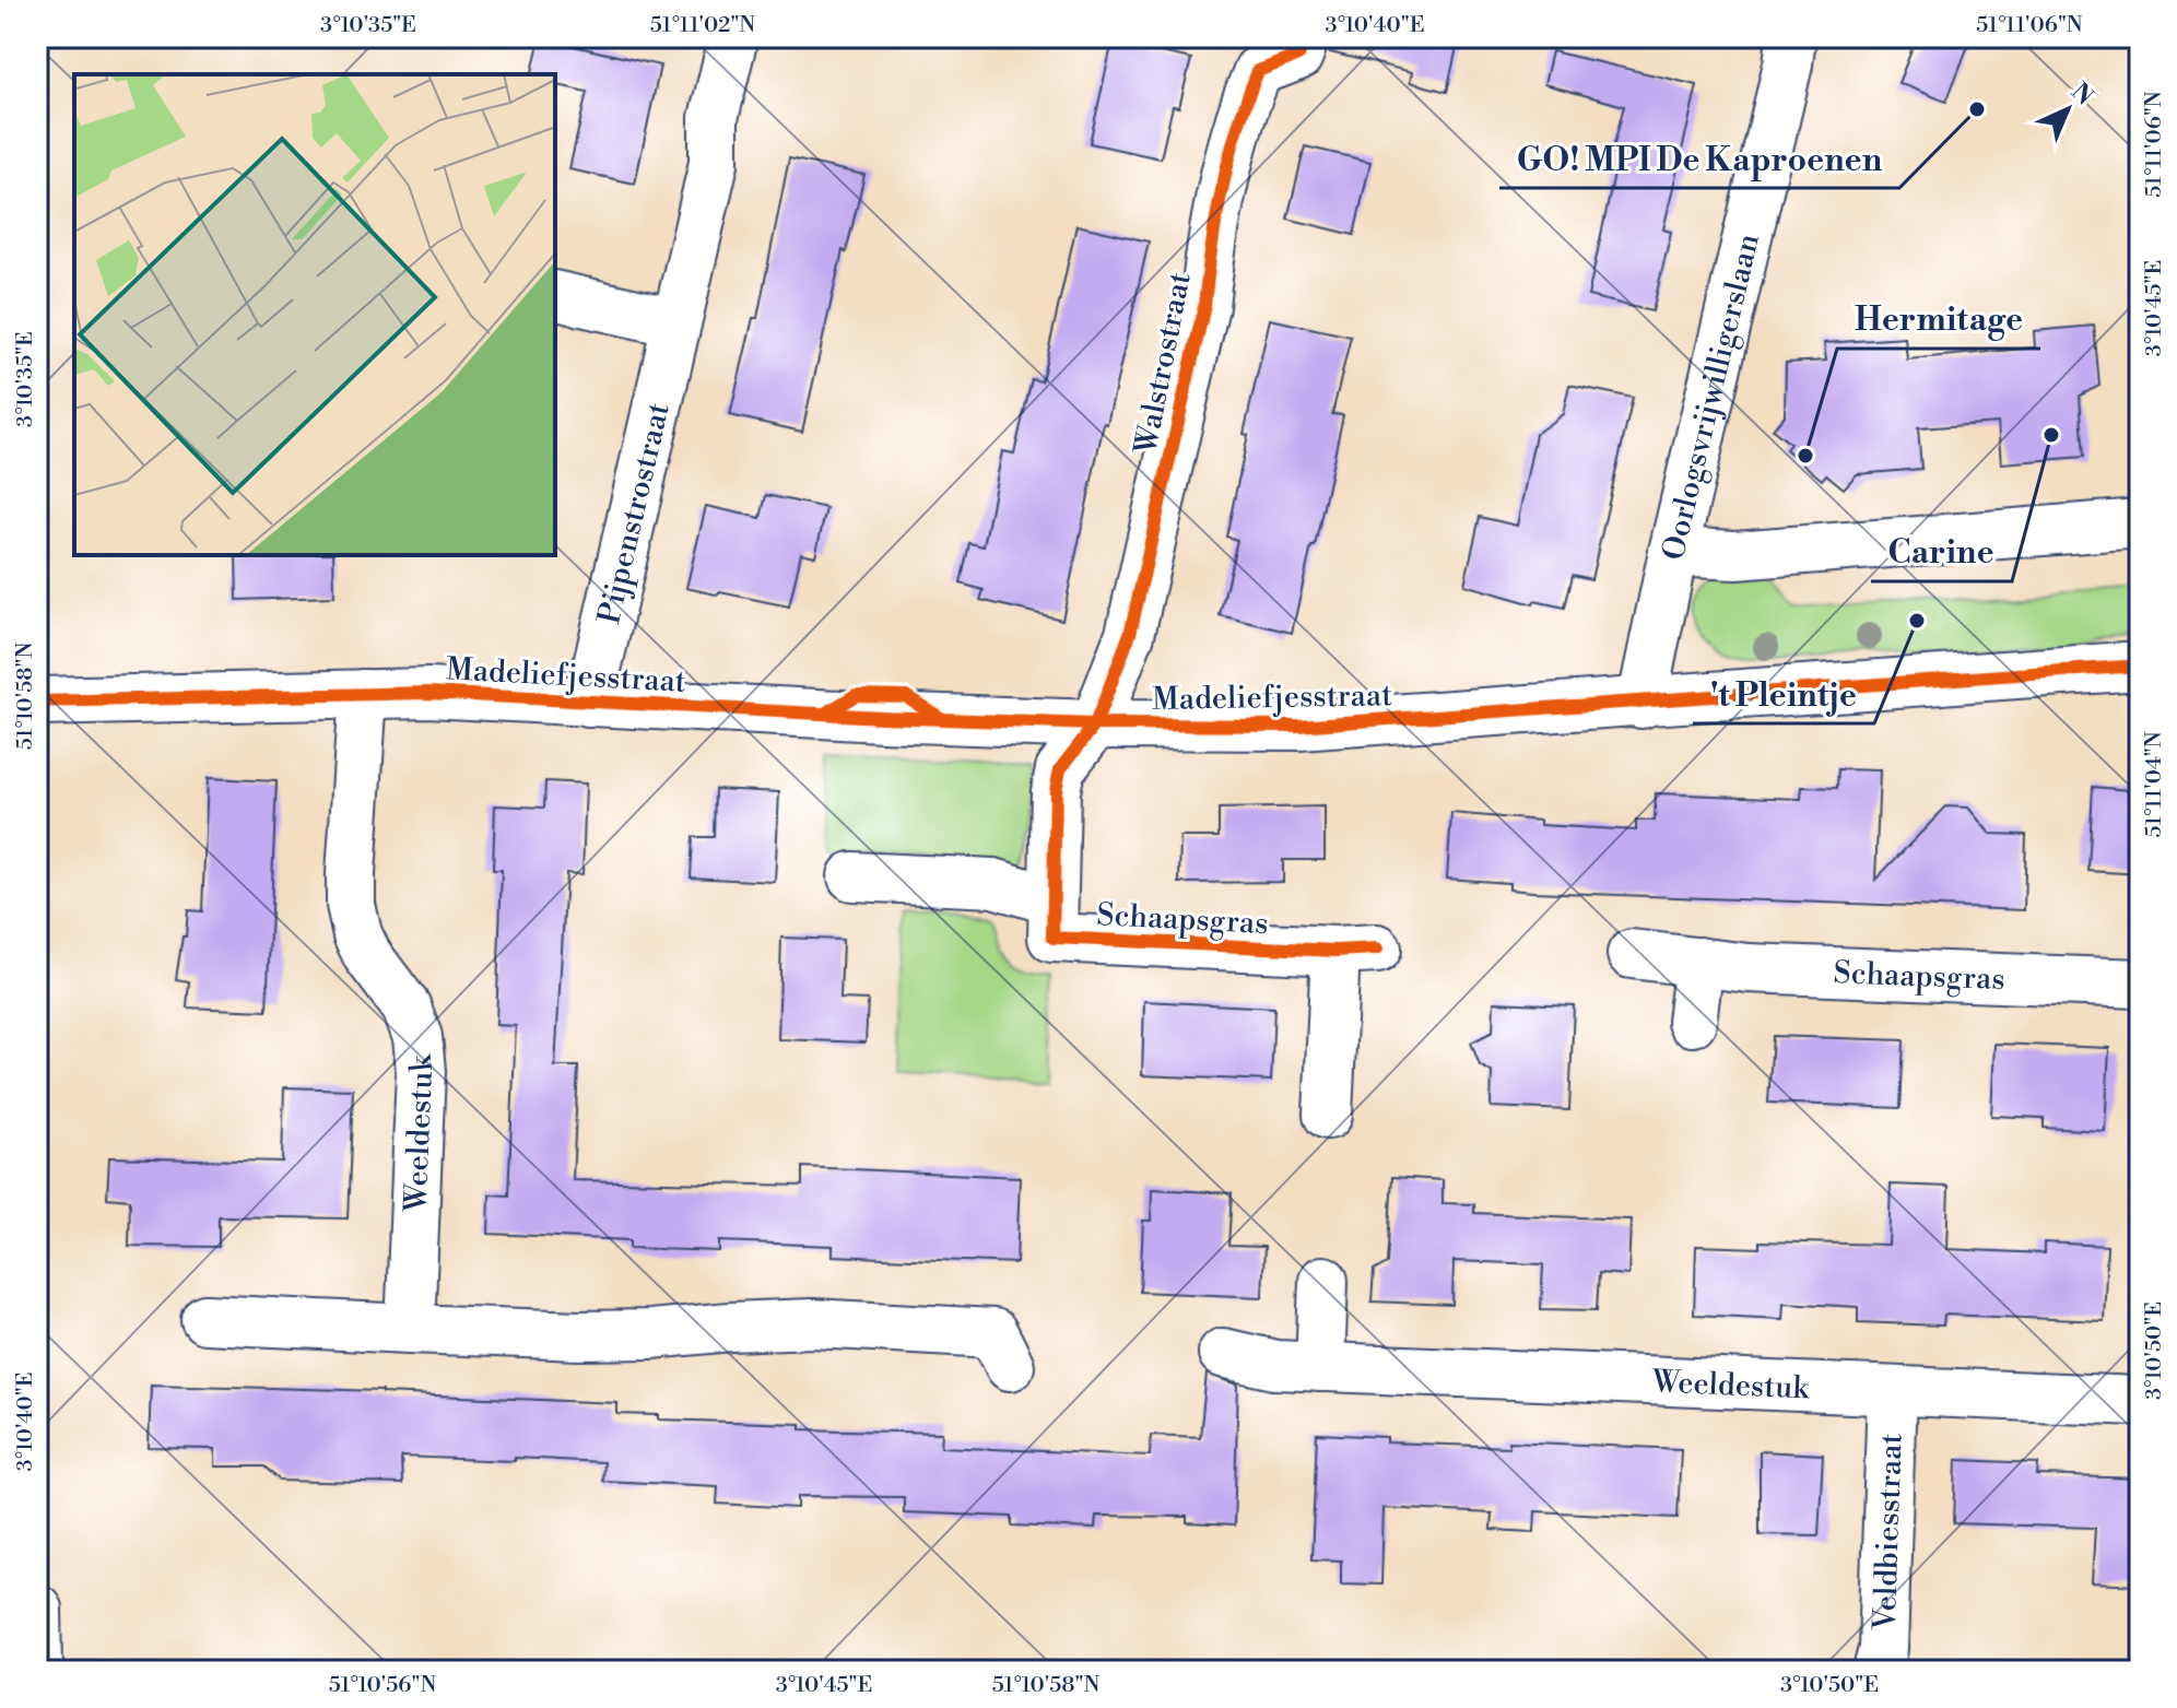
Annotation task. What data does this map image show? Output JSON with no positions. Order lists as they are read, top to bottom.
{
  "streets": {
    "street": [
      "Walstrostraat",
      "Oorlogsvrijwilligerslaan",
      "Pijpenstrostraat",
      "Madeliefjesstraat",
      "Schaapsgras",
      "Weeldestuk",
      "Veldbiesstraat"
    ]
  },
  "crossings": [
    ["Walstrostraat", "Madeliefjesstraat"],
    ["Walstrostraat", "Schaapsgras"],
    ["Oorlogsvrijwilligerslaan", "Madeliefjesstraat"],
    ["Pijpenstrostraat", "Madeliefjesstraat"],
    ["Madeliefjesstraat", "Schaapsgras"],
    ["Madeliefjesstraat", "Weeldestuk"],
    ["Weeldestuk", "Veldbiesstraat"]
  ],
  "places": [
    "GO! MPI De Kaproenen",
    "Carine",
    "Hermitage",
    "'t Pleintje"
  ],
  "north": "top right",
  "coordinates": [
    "3°10'35\"E",
    "51°11'02\"N",
    "3°10'40\"E",
    "51°11'06\"N",
    "3°10'45\"E",
    "51°10'58\"N",
    "51°11'04\"N",
    "3°10'50\"E",
    "51°10'56\"N"
  ]
}
